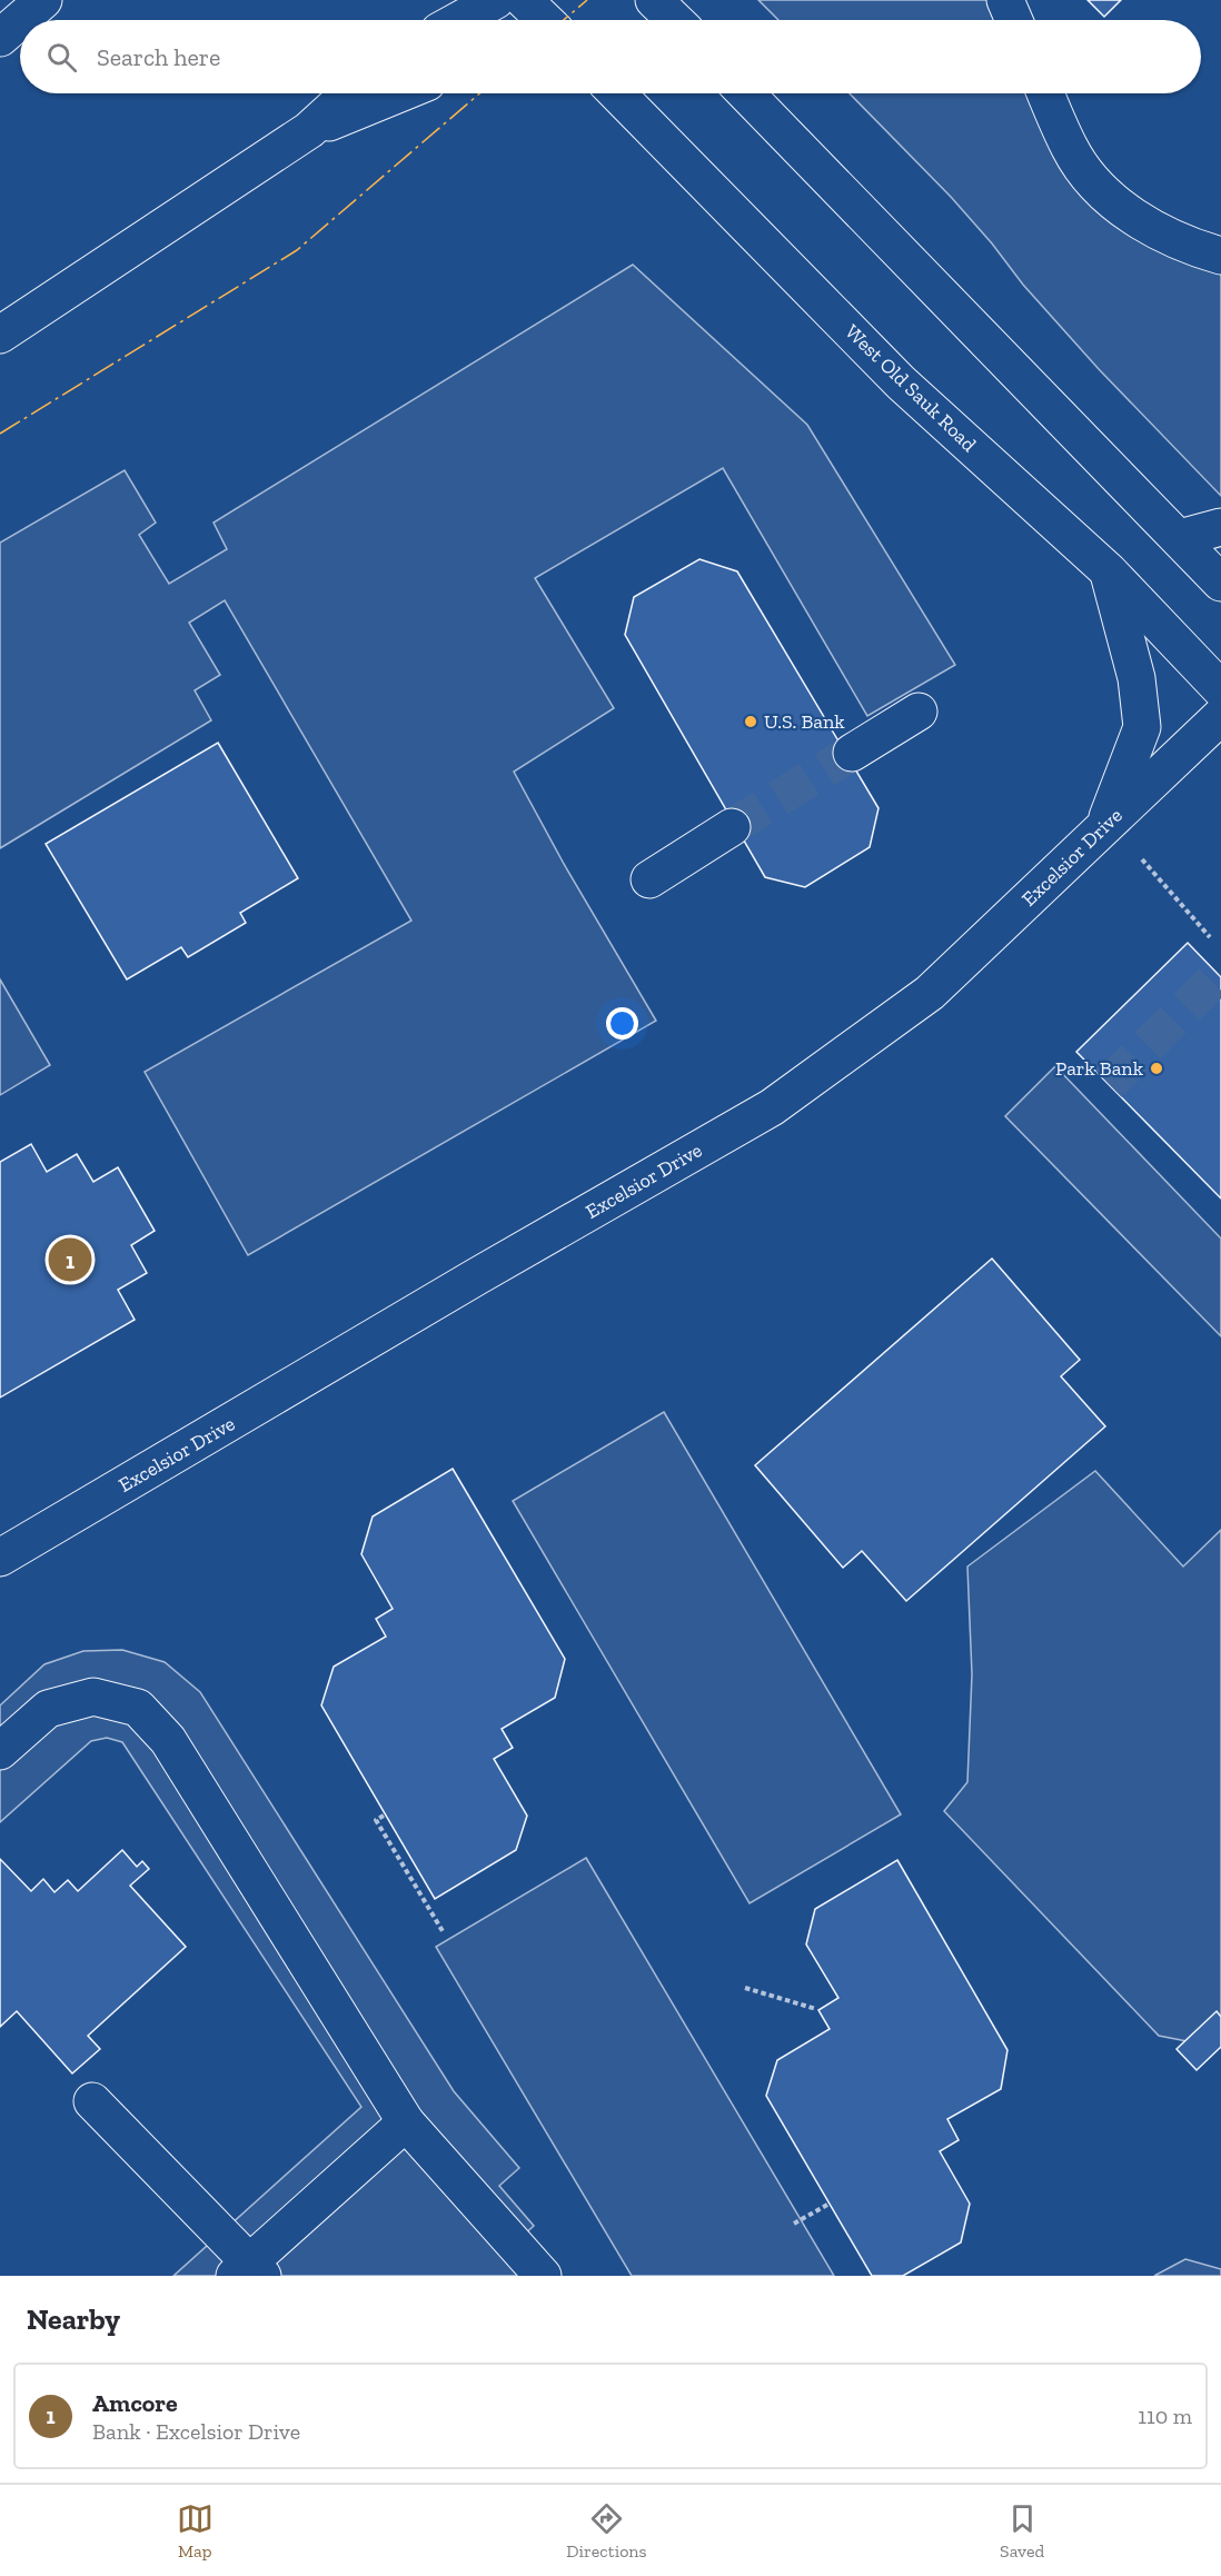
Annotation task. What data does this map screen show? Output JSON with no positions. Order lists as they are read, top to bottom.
{
  "streets": {
    "main road": ["West Old Sauk Road", "Excelsior Drive"]
  },
  "places": ["U.S. Bank", "Park Bank"],
  "page": {
    "search": "Search here",
    "pins": "1",
    "heading": "Nearby",
    "list": [
      {
        "mark": "1",
        "name": "Amcore",
        "note": "Bank · Excelsior Drive",
        "value": "110 m"
      }
    ],
    "nav": ["Map", "Directions", "Saved"]
  }
}
